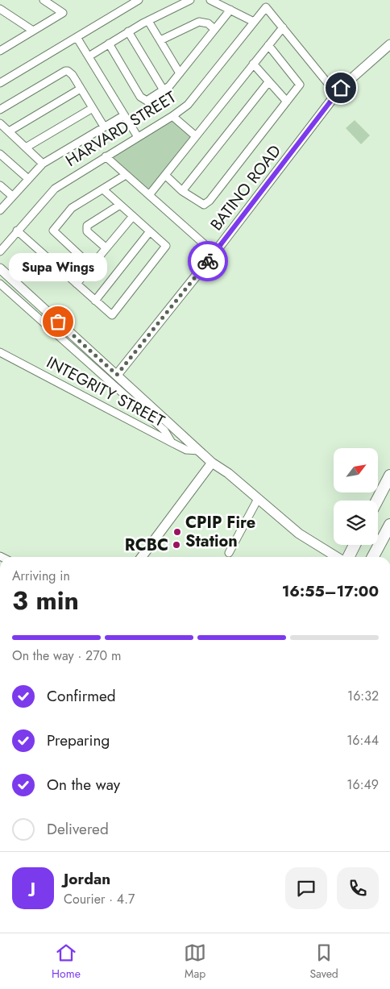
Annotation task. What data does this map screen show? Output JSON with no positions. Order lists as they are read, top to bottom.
{
  "streets": {
    "main road": ["BATINO ROAD"],
    "street": ["HARVARD STREET", "INTEGRITY STREET"]
  },
  "places": ["Supa Wings", "CPIP Fire Station", "RCBC"],
  "north": "top right",
  "page": {
    "bubble": "Supa Wings",
    "heading": ["3 min", "Arriving in", "16:55–17:00"],
    "panel": ["Jordan", "Courier · 4.7"],
    "bar": "On the way · 270 m",
    "list": [
      ["Confirmed", "16:32"],
      ["Preparing", "16:44"],
      ["On the way", "16:49"],
      "Delivered"
    ],
    "round": "J",
    "tabs": ["Home", "Map", "Saved"]
  }
}
